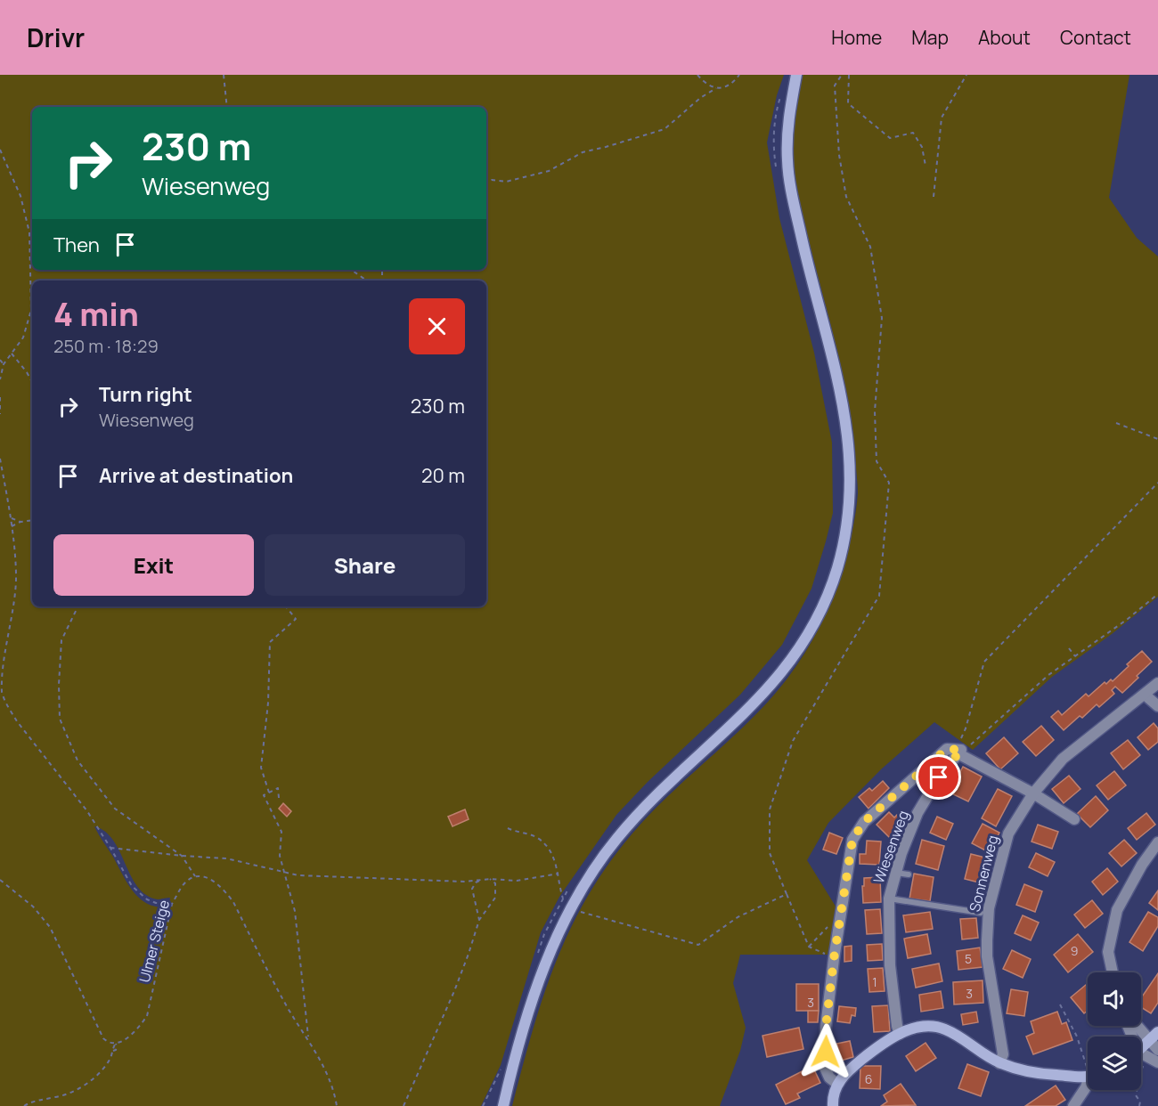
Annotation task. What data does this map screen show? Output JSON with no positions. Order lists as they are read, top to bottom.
{
  "streets": {
    "street": ["Wiesenweg", "Sonnenweg"],
    "path": ["Ulmer Steige"]
  },
  "house_numbers": [
    "9",
    "5",
    "1",
    "3",
    "3",
    "6"
  ],
  "page": {
    "header": "Drivr",
    "nav": [
      "Home",
      "Map",
      "About",
      "Contact"
    ],
    "turn": ["230 m", "Wiesenweg"],
    "then": "Then",
    "heading": ["4 min", "250 m · 18:29"],
    "list": [
      {
        "name": "Turn right",
        "note": "Wiesenweg",
        "value": "230 m"
      },
      {
        "name": "Arrive at destination",
        "value": "20 m"
      }
    ],
    "buttons": ["Exit", "Share"]
  }
}
